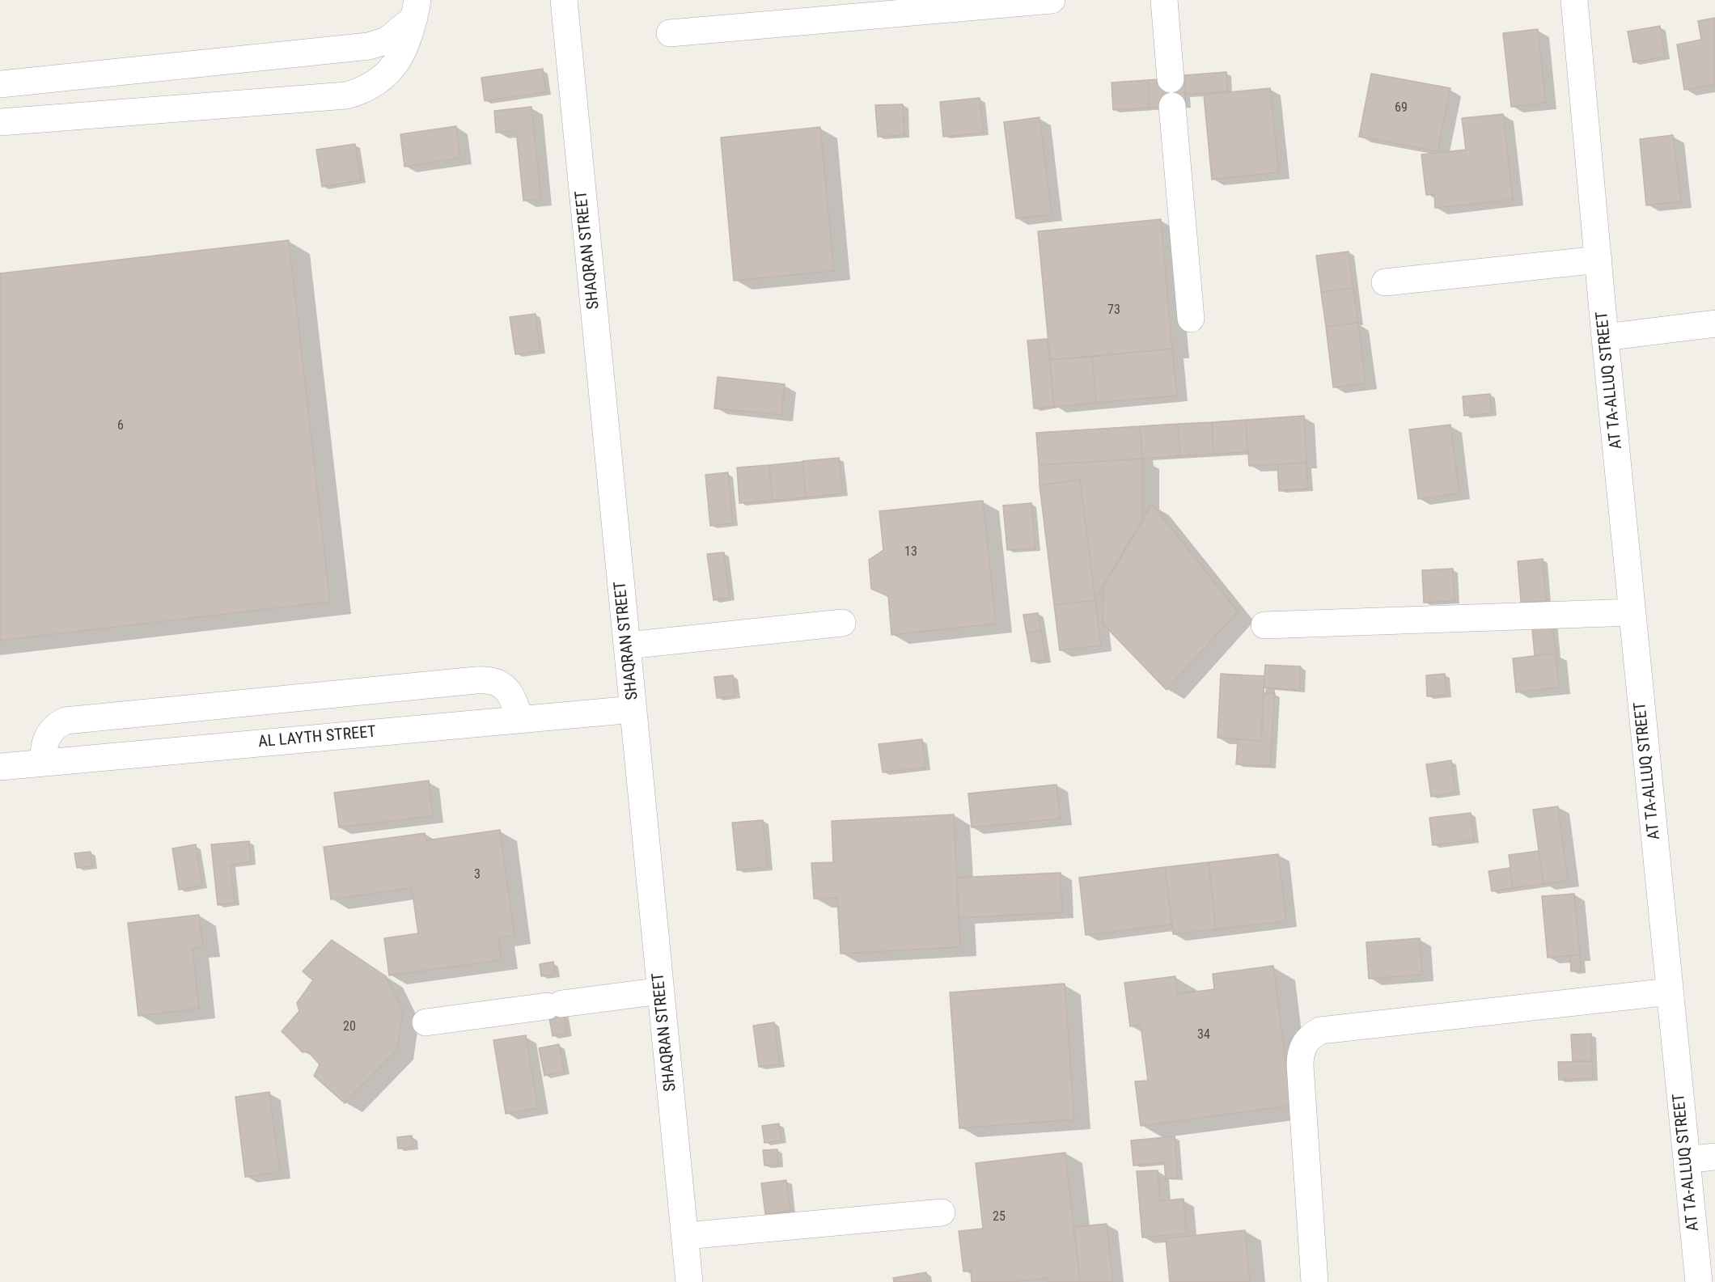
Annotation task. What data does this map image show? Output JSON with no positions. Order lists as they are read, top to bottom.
{
  "streets": {
    "street": ["SHAQRAN STREET", "AT TA-ALLUQ STREET", "AL LAYTH STREET"]
  },
  "crossings": [
    ["SHAQRAN STREET", "AL LAYTH STREET"]
  ],
  "house_numbers": [
    "69",
    "73",
    "6",
    "13",
    "3",
    "20",
    "34",
    "25"
  ]
}
